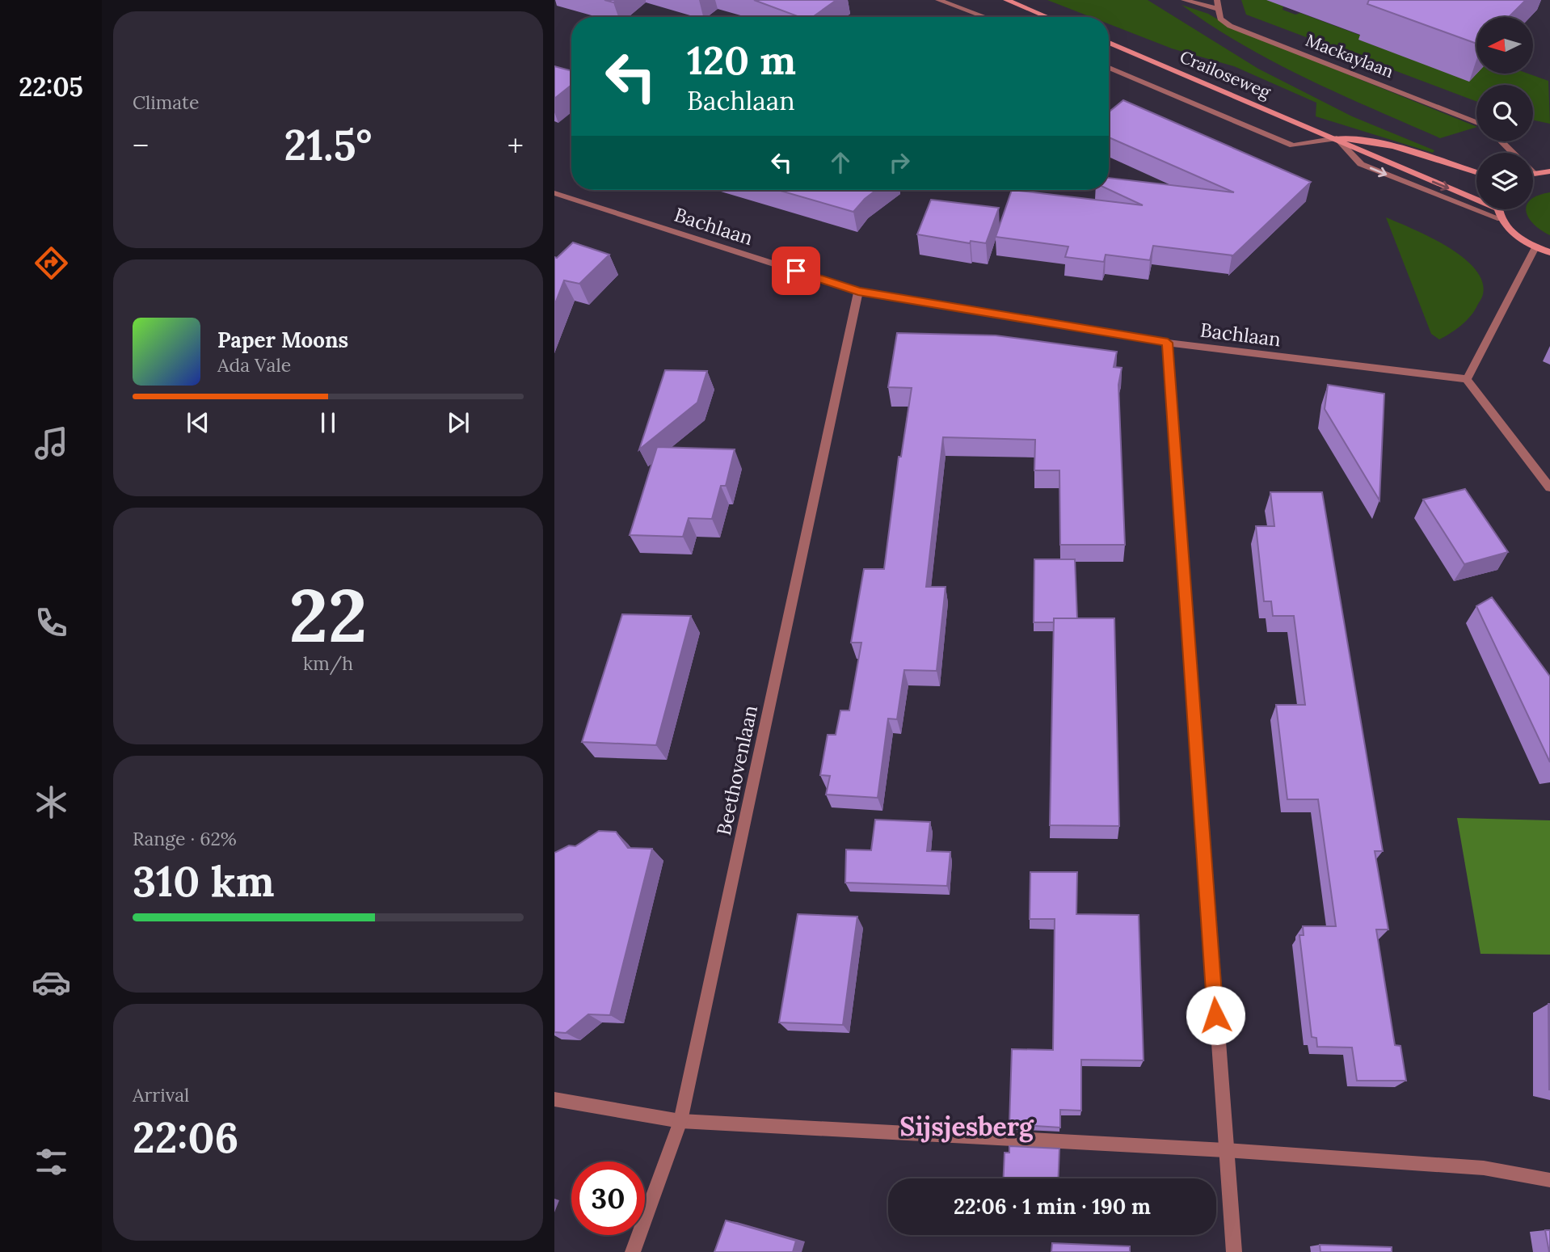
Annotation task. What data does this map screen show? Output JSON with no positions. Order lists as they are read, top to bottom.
{
  "streets": {
    "main road": ["Crailoseweg"],
    "street": ["Mackaylaan", "Bachlaan", "Beethovenlaan"]
  },
  "crossings": [
    ["Bachlaan", "Beethovenlaan"]
  ],
  "districts": ["Sijsjesberg"],
  "north": "left",
  "page": {
    "tabs": "22:05",
    "tile": [
      "Climate",
      ["22", "km/h"],
      ["Range · 62%", "310 km"],
      ["Arrival", "22:06"]
    ],
    "turn": ["120 m", "Bachlaan"],
    "heat": ["−", "21.5°", "+"],
    "song": ["Paper Moons", "Ada Vale"],
    "limit": "30",
    "trip": "22:06 · 1 min · 190 m"
  }
}
